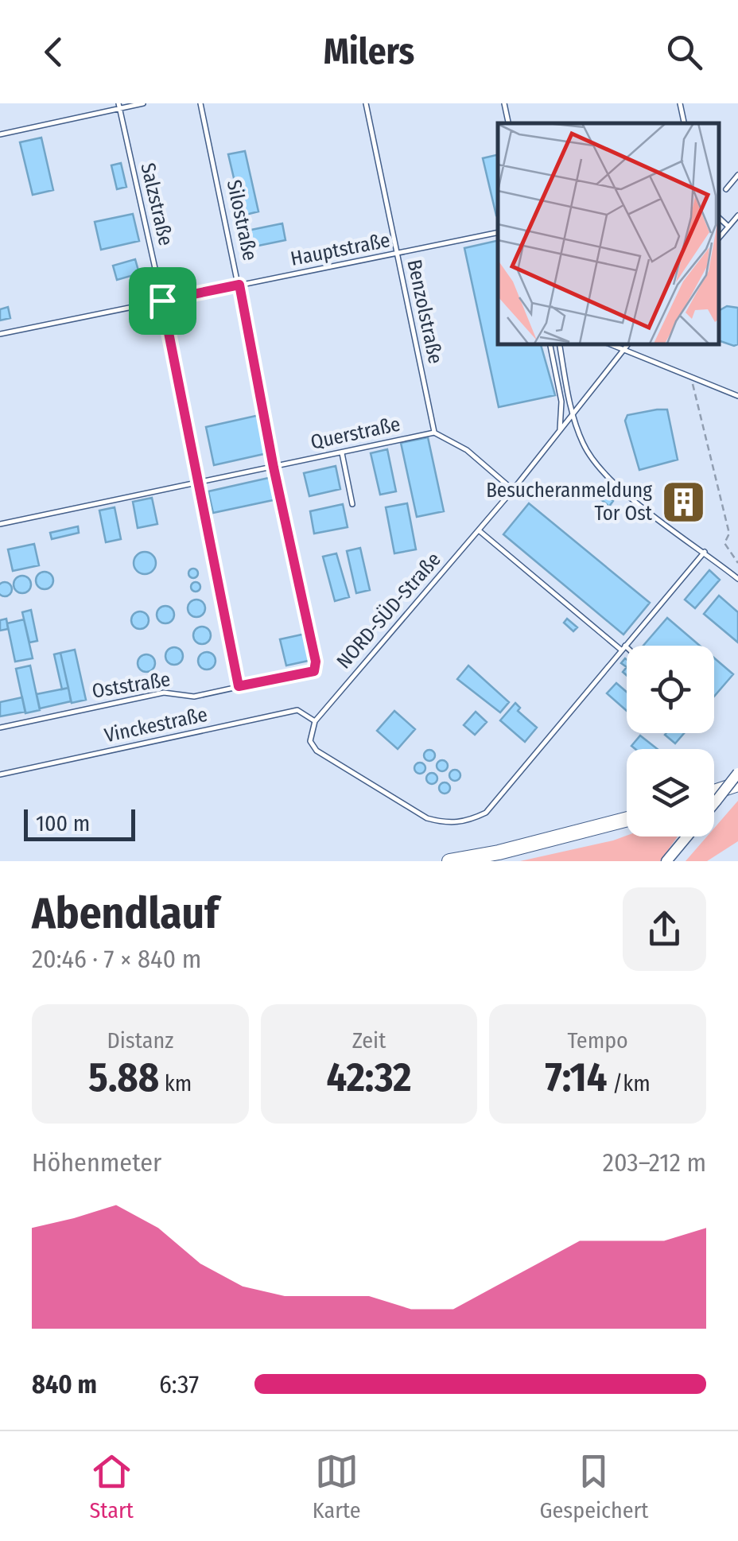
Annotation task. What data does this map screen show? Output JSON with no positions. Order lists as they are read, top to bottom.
{
  "streets": {
    "lane": [
      "Salzstraße",
      "Silostraße",
      "Hauptstraße",
      "Benzolstraße",
      "Querstraße",
      "NORD-SÜD-Straße",
      "Oststraße",
      "Vinckestraße"
    ]
  },
  "crossings": [
    ["Salzstraße", "Hauptstraße"],
    ["Salzstraße", "Querstraße"],
    ["Salzstraße", "Oststraße"],
    ["Silostraße", "Hauptstraße"],
    ["Silostraße", "Querstraße"],
    ["Silostraße", "Oststraße"],
    ["Hauptstraße", "Benzolstraße"],
    ["Benzolstraße", "Querstraße"],
    ["NORD-SÜD-Straße", "Vinckestraße"]
  ],
  "places": {
    "building": ["Besucheranmeldung Tor Ost"]
  },
  "scale_bar": "100 m",
  "page": {
    "header": "Milers",
    "scale": "100 m",
    "heading": ["Abendlauf", "20:46 · 7 × 840 m"],
    "stats": [
      ["Distanz", "5.88 km"],
      ["Zeit", "42:32"],
      ["Tempo", "7:14 /km"]
    ],
    "chart": ["Höhenmeter", "203–212 m"],
    "list": [
      {
        "name": "840 m",
        "note": "6:37"
      }
    ],
    "tabs": ["Start", "Karte", "Gespeichert"]
  }
}
